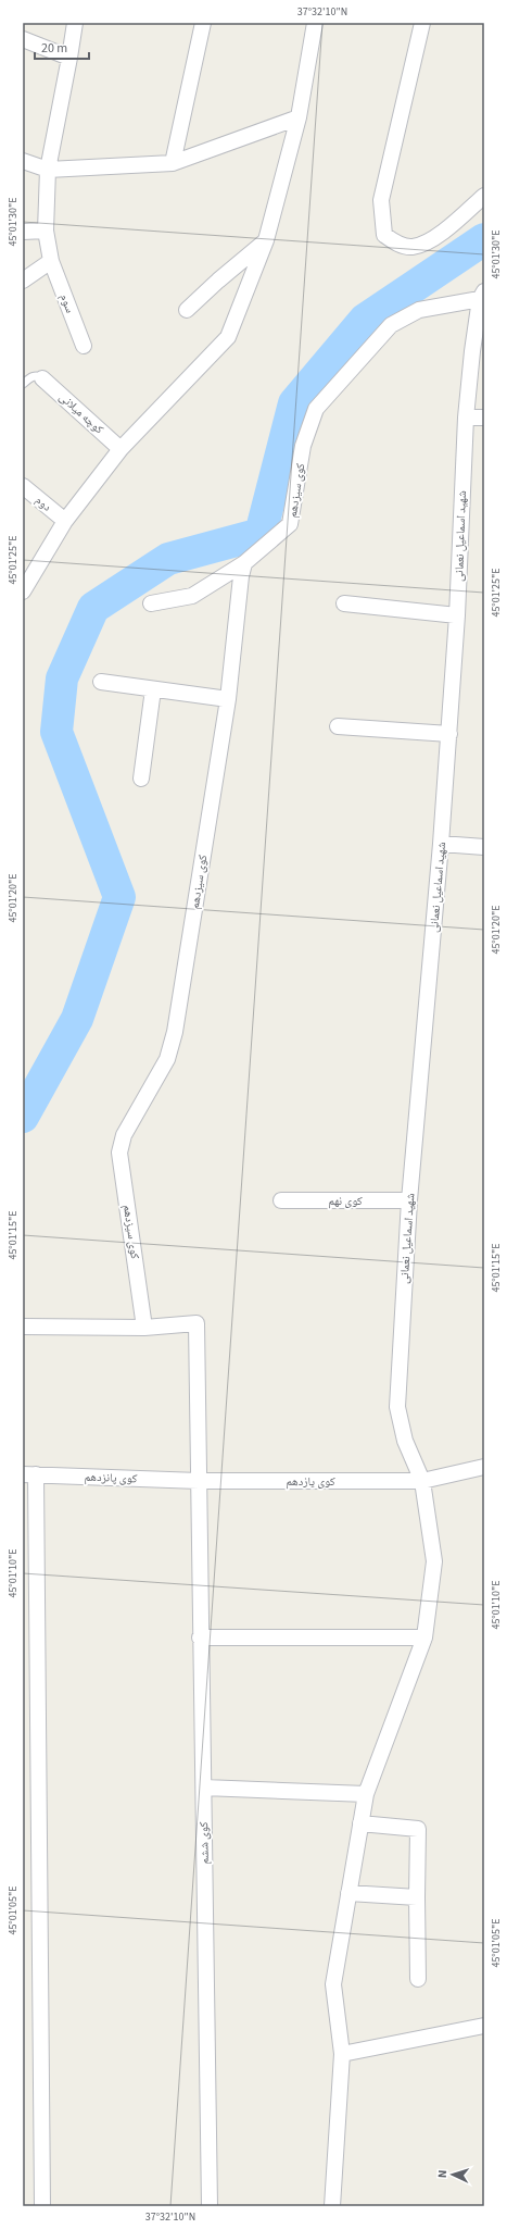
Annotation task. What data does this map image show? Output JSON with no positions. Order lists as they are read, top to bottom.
{
  "streets": {
    "street": [
      "سوم",
      "کوچه میلانی",
      "کوی سیزدهم",
      "دوم",
      "شهید اسماعیل نعمانی",
      "کوی نهم",
      "کوی پانزدهم",
      "کوی یازدهم",
      "کوی ششم"
    ]
  },
  "crossings": [
    ["کوی سیزدهم", "شهید اسماعیل نعمانی"],
    ["شهید اسماعیل نعمانی", "کوی نهم"],
    ["شهید اسماعیل نعمانی", "کوی یازدهم"],
    ["کوی پانزدهم", "کوی یازدهم"],
    ["کوی پانزدهم", "کوی ششم"],
    ["کوی یازدهم", "کوی ششم"]
  ],
  "scale_bar": "20 m",
  "north": "left",
  "coordinates": [
    "37°32'10\"N",
    "45°01'30\"E",
    "45°01'25\"E",
    "45°01'20\"E",
    "45°01'15\"E",
    "45°01'10\"E",
    "45°01'05\"E"
  ]
}
